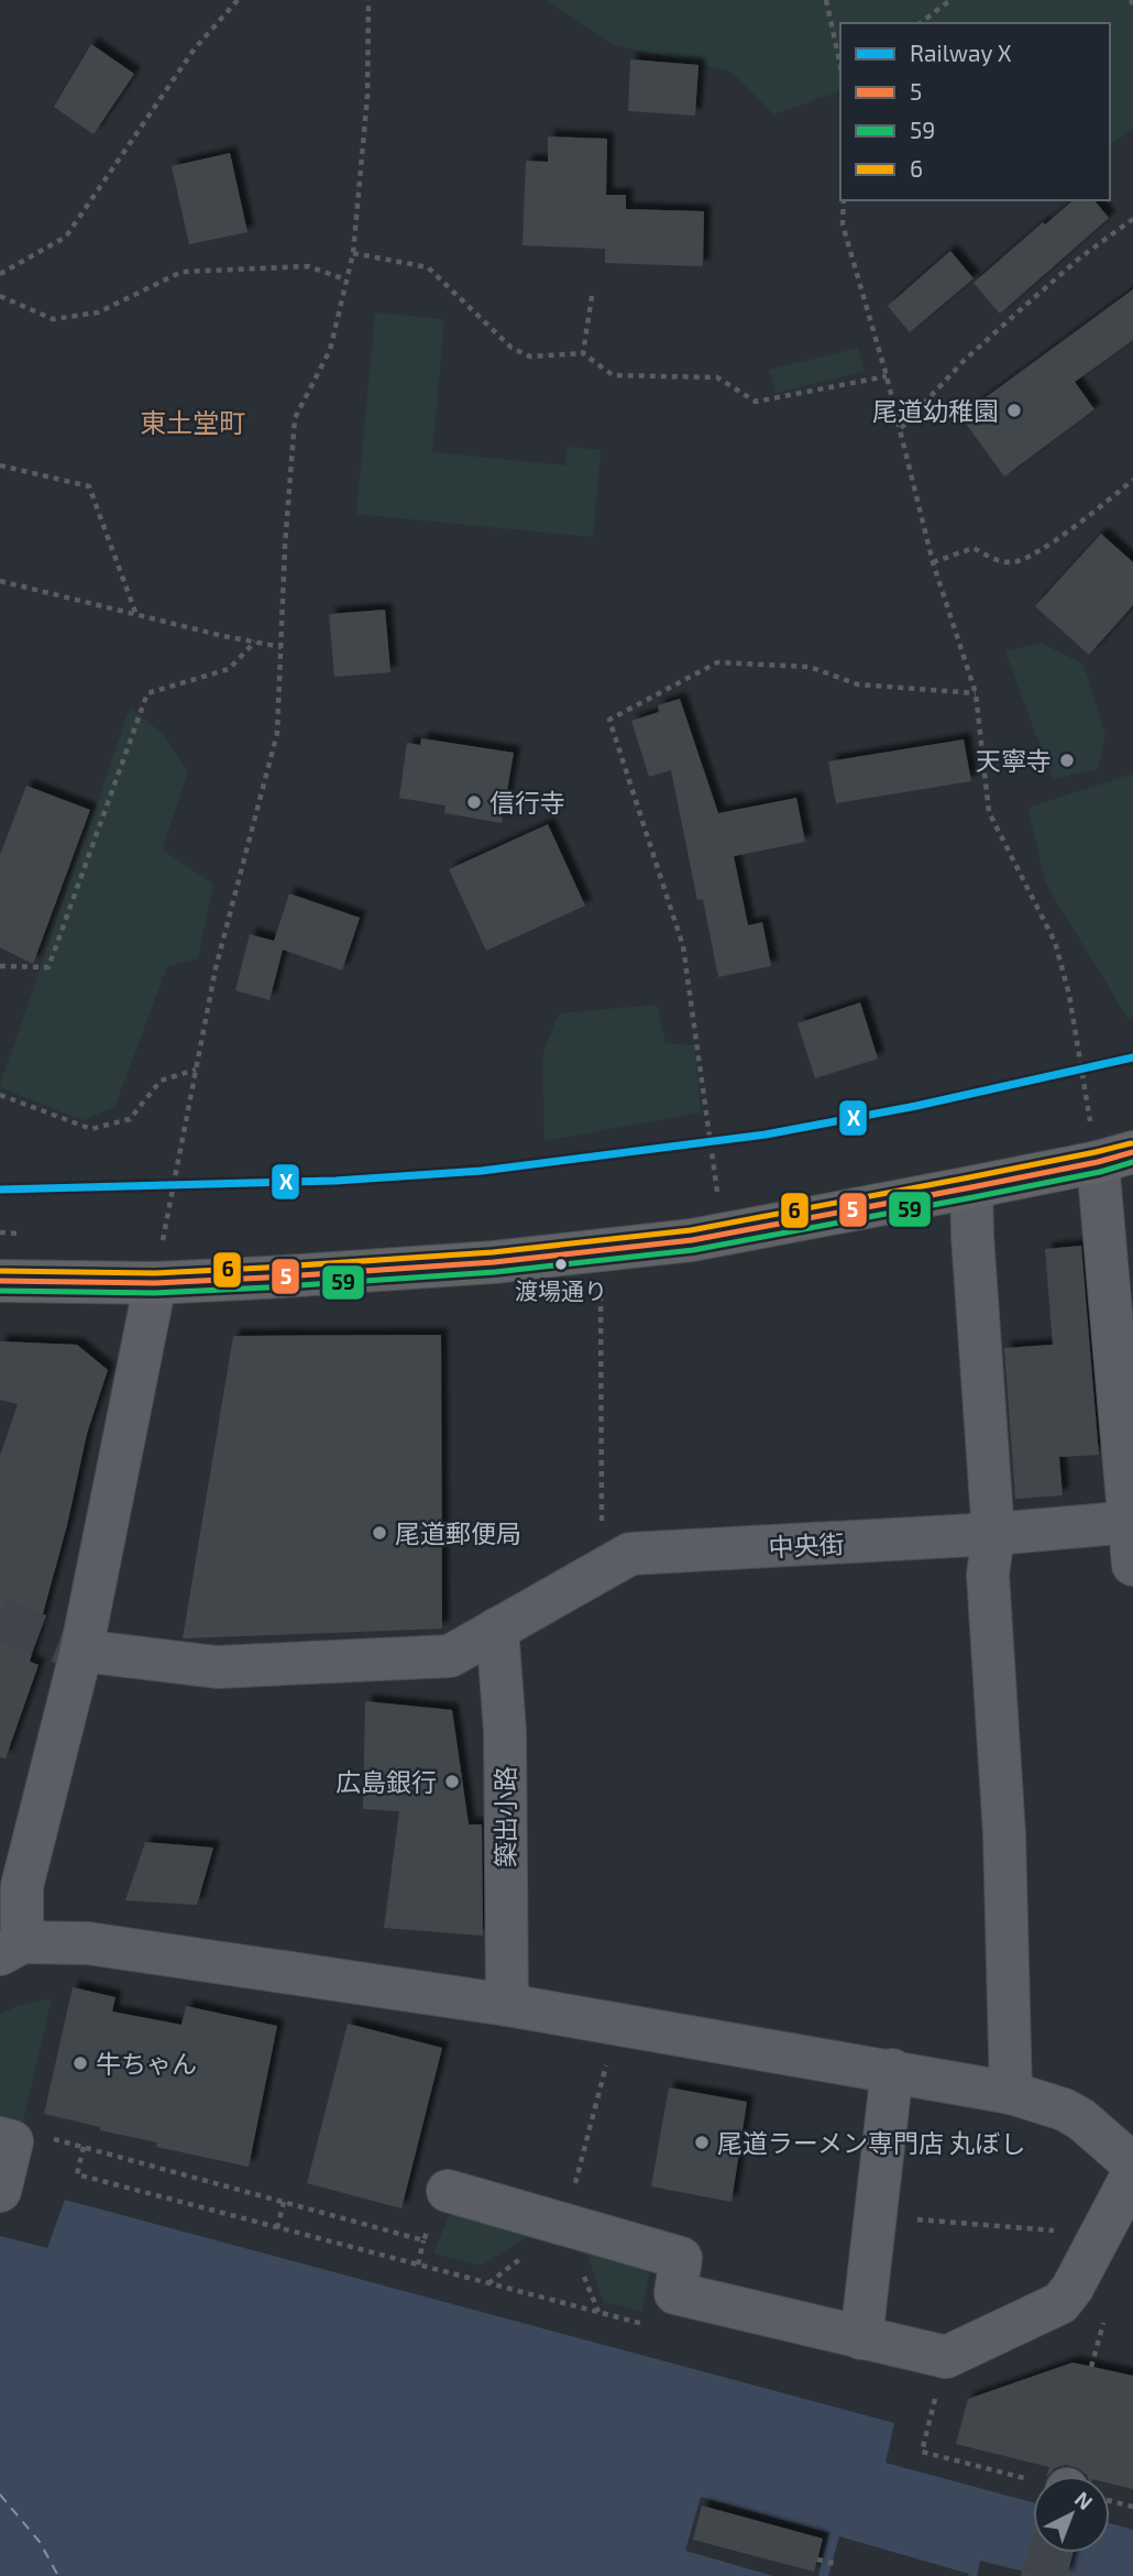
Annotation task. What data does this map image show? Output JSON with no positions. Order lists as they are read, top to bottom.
{
  "streets": {
    "street": ["中央街", "築出小路"]
  },
  "crossings": [
    ["中央街", "築出小路"]
  ],
  "districts": ["東土堂町"],
  "places": [
    "尾道幼稚園",
    "天寧寺",
    "信行寺",
    "渡場通り",
    "尾道郵便局",
    "広島銀行",
    "牛ちゃん",
    "尾道ラーメン専門店 丸ぼし"
  ],
  "lines": [
    "rail line X",
    "transit line 6",
    "transit line 5",
    "transit line 59"
  ],
  "legend": [
    "Railway X",
    "5",
    "59",
    "6"
  ],
  "north": "top right"
}
